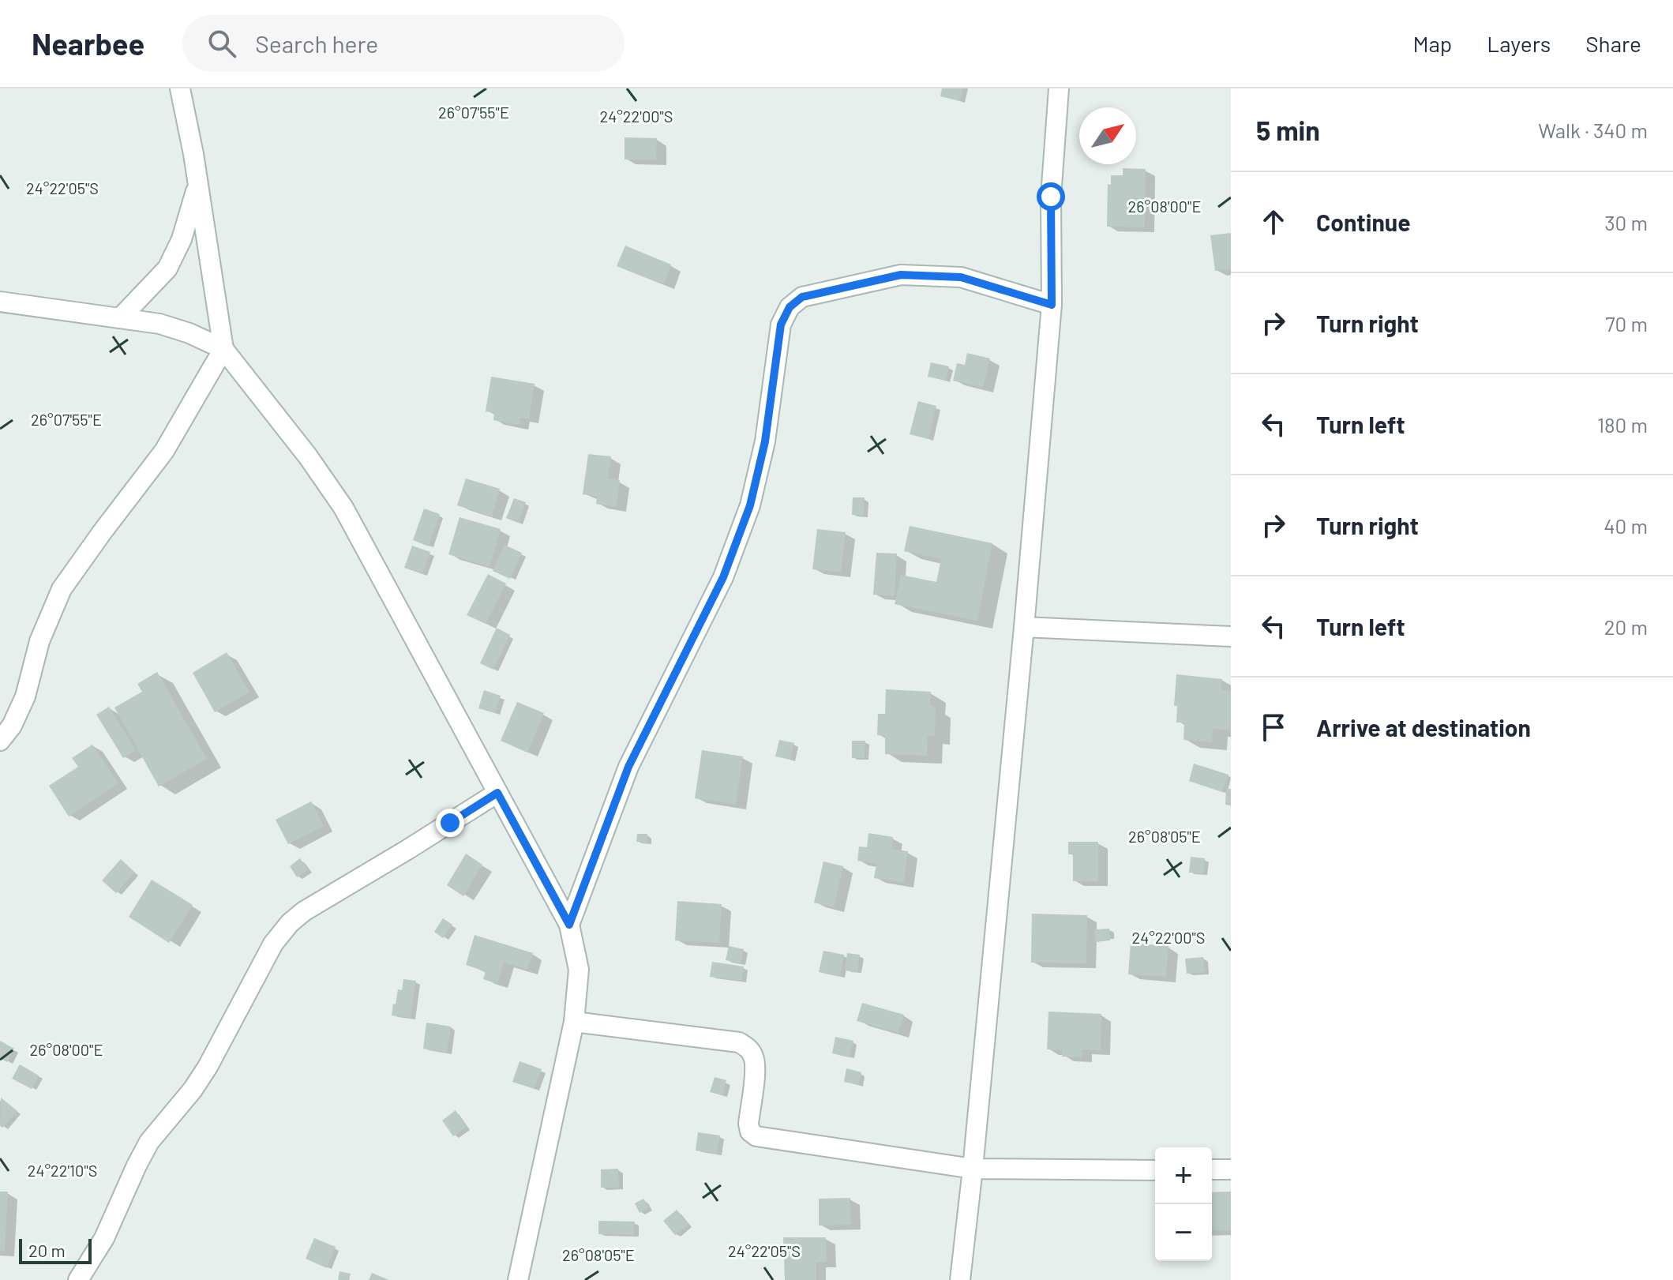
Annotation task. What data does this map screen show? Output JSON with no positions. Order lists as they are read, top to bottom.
{
  "scale_bar": "20 m",
  "north": "top right",
  "page": {
    "header": "Nearbee",
    "search": "Search here",
    "nav": ["Map", "Layers", "Share"],
    "heading": ["5 min", "Walk · 340 m"],
    "list": [
      ["Continue", "30 m"],
      ["Turn right", "70 m"],
      ["Turn left", "180 m"],
      ["Turn right", "40 m"],
      ["Turn left", "20 m"],
      "Arrive at destination"
    ],
    "map_buttons": ["+", "−"],
    "scale": "20 m"
  },
  "coordinates": [
    "26°07'55\"E",
    "24°22'00\"S",
    "24°22'05\"S",
    "26°08'00\"E",
    "26°08'05\"E",
    "24°22'10\"S"
  ]
}
